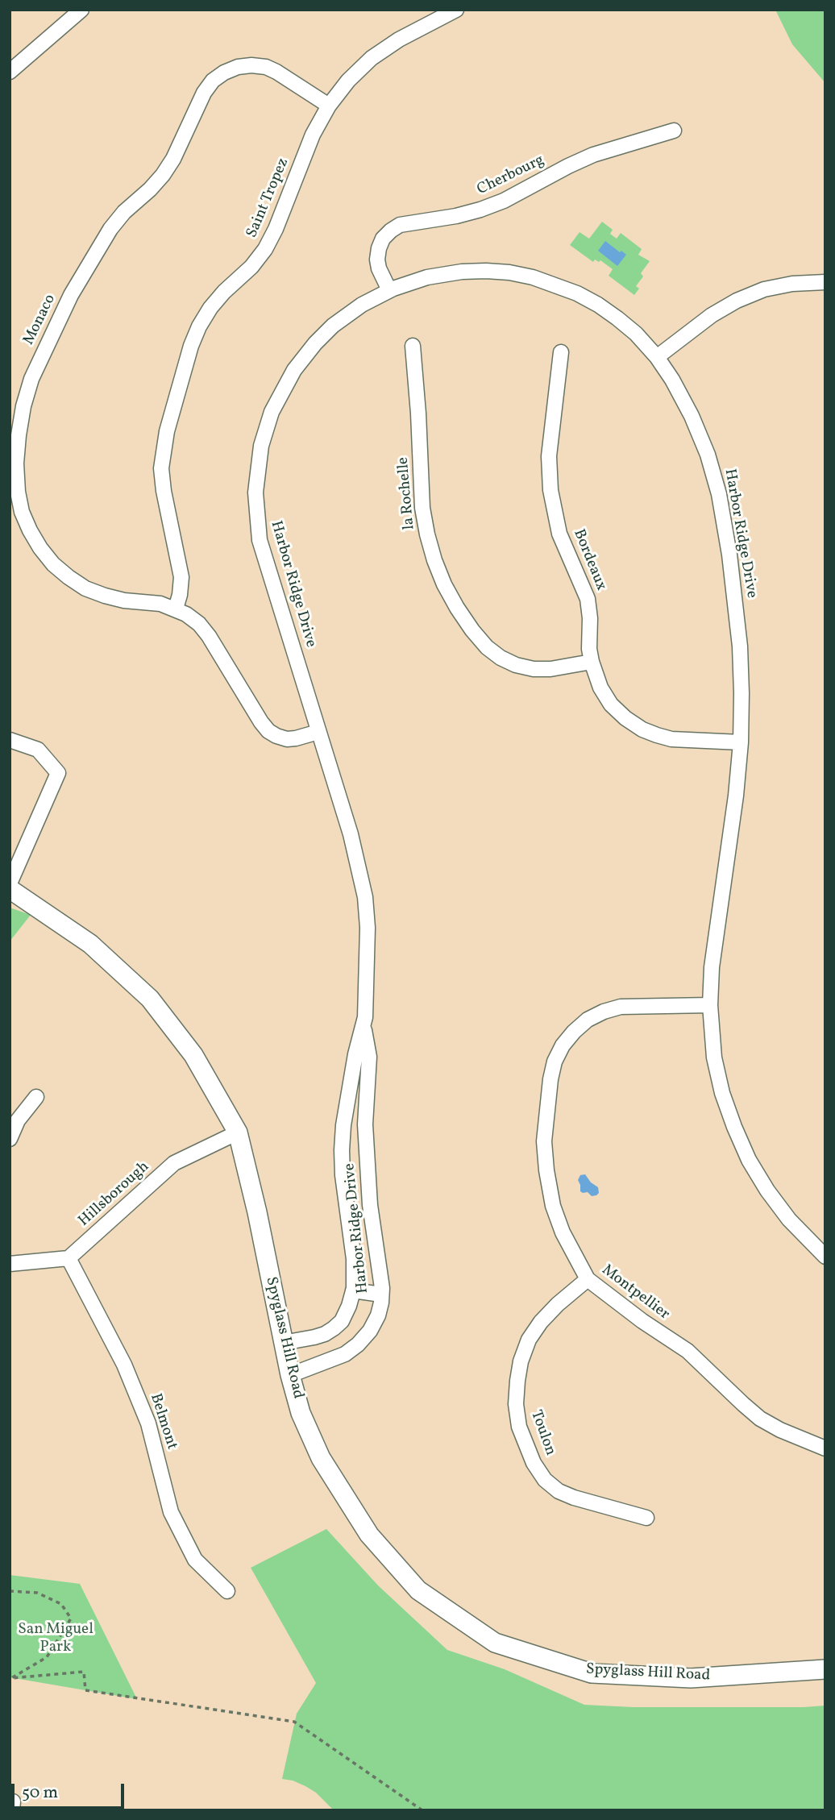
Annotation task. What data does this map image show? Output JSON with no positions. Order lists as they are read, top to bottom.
{
  "streets": {
    "main road": ["Spyglass Hill Road"],
    "street": [
      "Cherbourg",
      "Saint Tropez",
      "Monaco",
      "la Rochelle",
      "Harbor Ridge Drive",
      "Bordeaux",
      "Hillsborough",
      "Montpellier",
      "Belmont",
      "Toulon"
    ]
  },
  "crossings": [
    ["Cherbourg", "Harbor Ridge Drive"],
    ["Saint Tropez", "Monaco"],
    ["Monaco", "Harbor Ridge Drive"],
    ["la Rochelle", "Bordeaux"],
    ["Harbor Ridge Drive", "Bordeaux"],
    ["Harbor Ridge Drive", "Montpellier"],
    ["Harbor Ridge Drive", "Spyglass Hill Road"],
    ["Hillsborough", "Spyglass Hill Road"],
    ["Hillsborough", "Belmont"],
    ["Montpellier", "Toulon"]
  ],
  "parks": ["San Miguel Park"],
  "scale_bar": "50 m"
}
